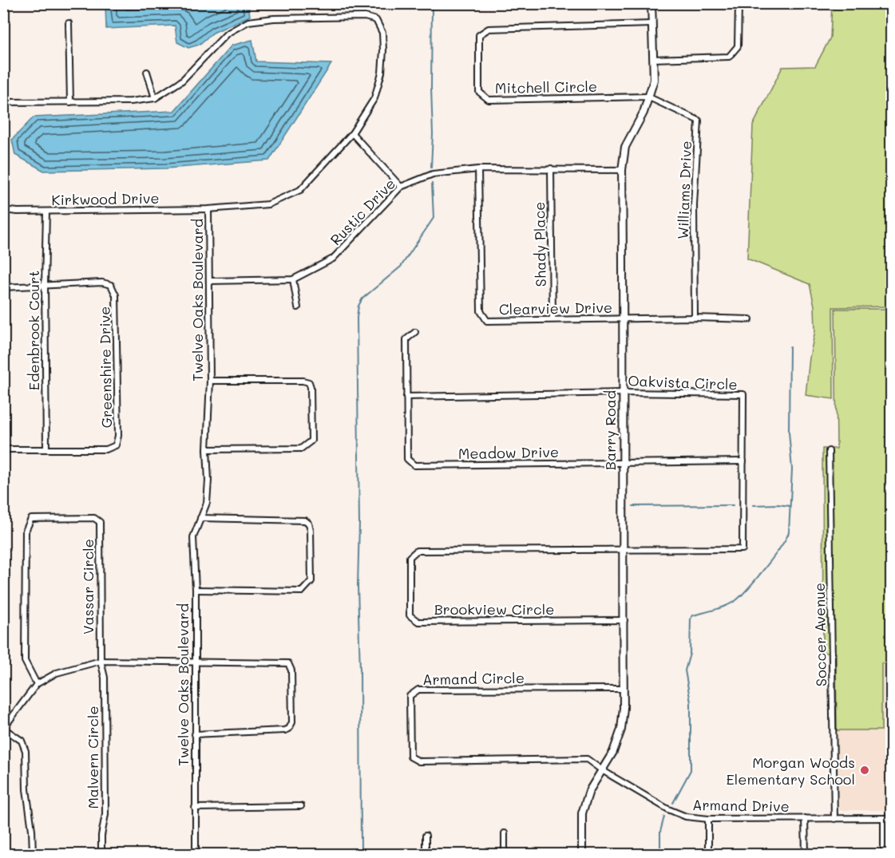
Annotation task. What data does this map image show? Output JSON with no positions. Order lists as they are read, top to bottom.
{
  "streets": {
    "street": [
      "Mitchell Circle",
      "Williams Drive",
      "Kirkwood Drive",
      "Rustic Drive",
      "Shady Place",
      "Twelve Oaks Boulevard",
      "Clearview Drive",
      "Edenbrook Court",
      "Greenshire Drive",
      "Oakvista Circle",
      "Barry Road",
      "Meadow Drive",
      "Vassar Circle",
      "Brookview Circle",
      "Soccer Avenue",
      "Armand Circle",
      "Malvern Circle",
      "Armand Drive"
    ]
  },
  "crossings": [
    ["Mitchell Circle", "Williams Drive"],
    ["Mitchell Circle", "Barry Road"],
    ["Williams Drive", "Clearview Drive"],
    ["Williams Drive", "Barry Road"],
    ["Kirkwood Drive", "Twelve Oaks Boulevard"],
    ["Kirkwood Drive", "Edenbrook Court"],
    ["Rustic Drive", "Shady Place"],
    ["Rustic Drive", "Twelve Oaks Boulevard"],
    ["Rustic Drive", "Clearview Drive"],
    ["Rustic Drive", "Barry Road"],
    ["Shady Place", "Clearview Drive"],
    ["Clearview Drive", "Barry Road"],
    ["Edenbrook Court", "Greenshire Drive"],
    ["Oakvista Circle", "Barry Road"],
    ["Oakvista Circle", "Meadow Drive"],
    ["Oakvista Circle", "Brookview Circle"],
    ["Barry Road", "Meadow Drive"],
    ["Barry Road", "Brookview Circle"],
    ["Barry Road", "Armand Circle"],
    ["Barry Road", "Armand Drive"],
    ["Vassar Circle", "Malvern Circle"],
    ["Soccer Avenue", "Armand Drive"],
    ["Armand Circle", "Armand Drive"]
  ],
  "places": ["Morgan Woods Elementary School"]
}
